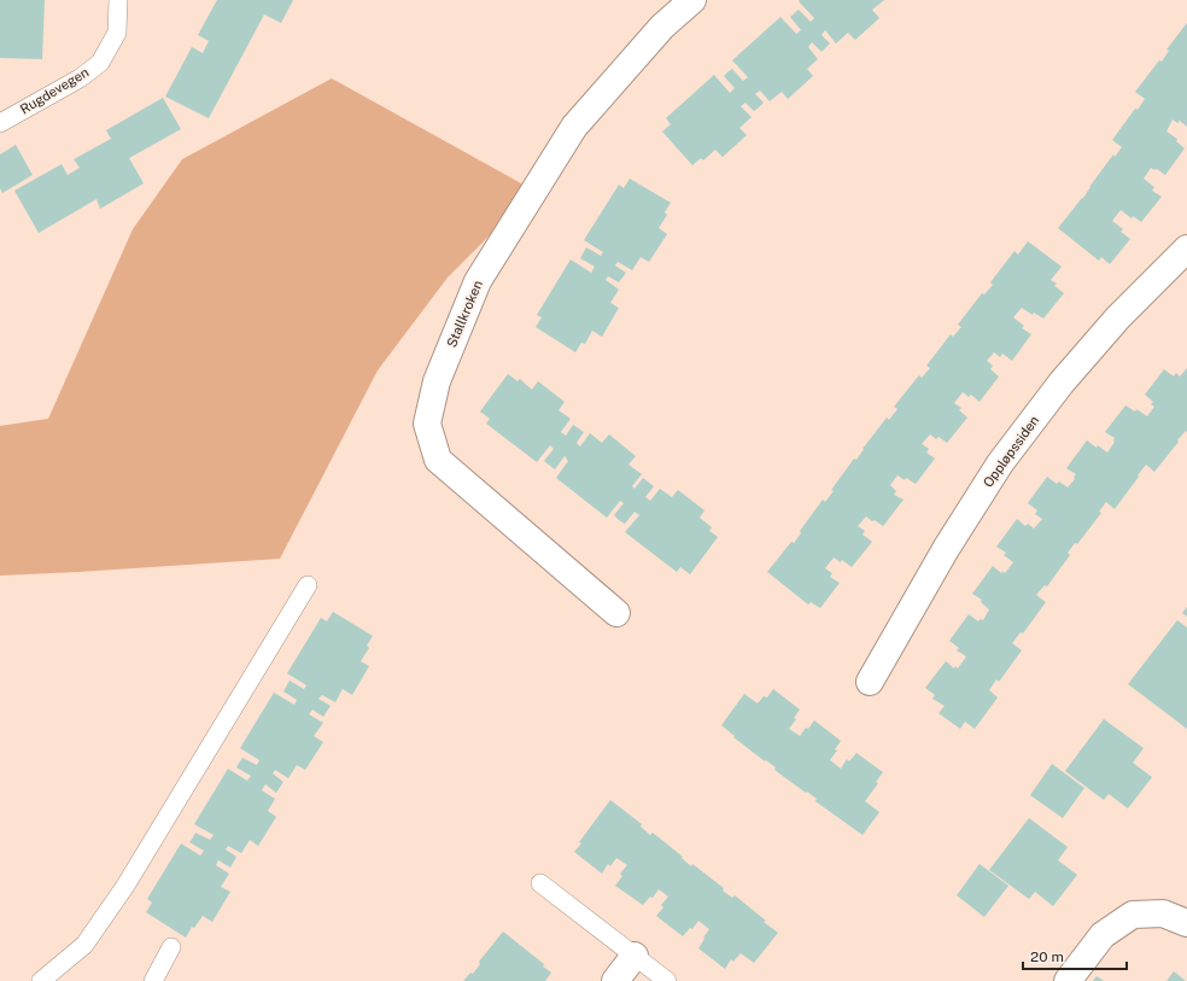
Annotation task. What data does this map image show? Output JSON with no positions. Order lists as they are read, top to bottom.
{
  "streets": {
    "street": ["Stallkroken", "Oppløpssiden"],
    "lane": ["Rugdevegen"]
  },
  "scale_bar": "20 m"
}
